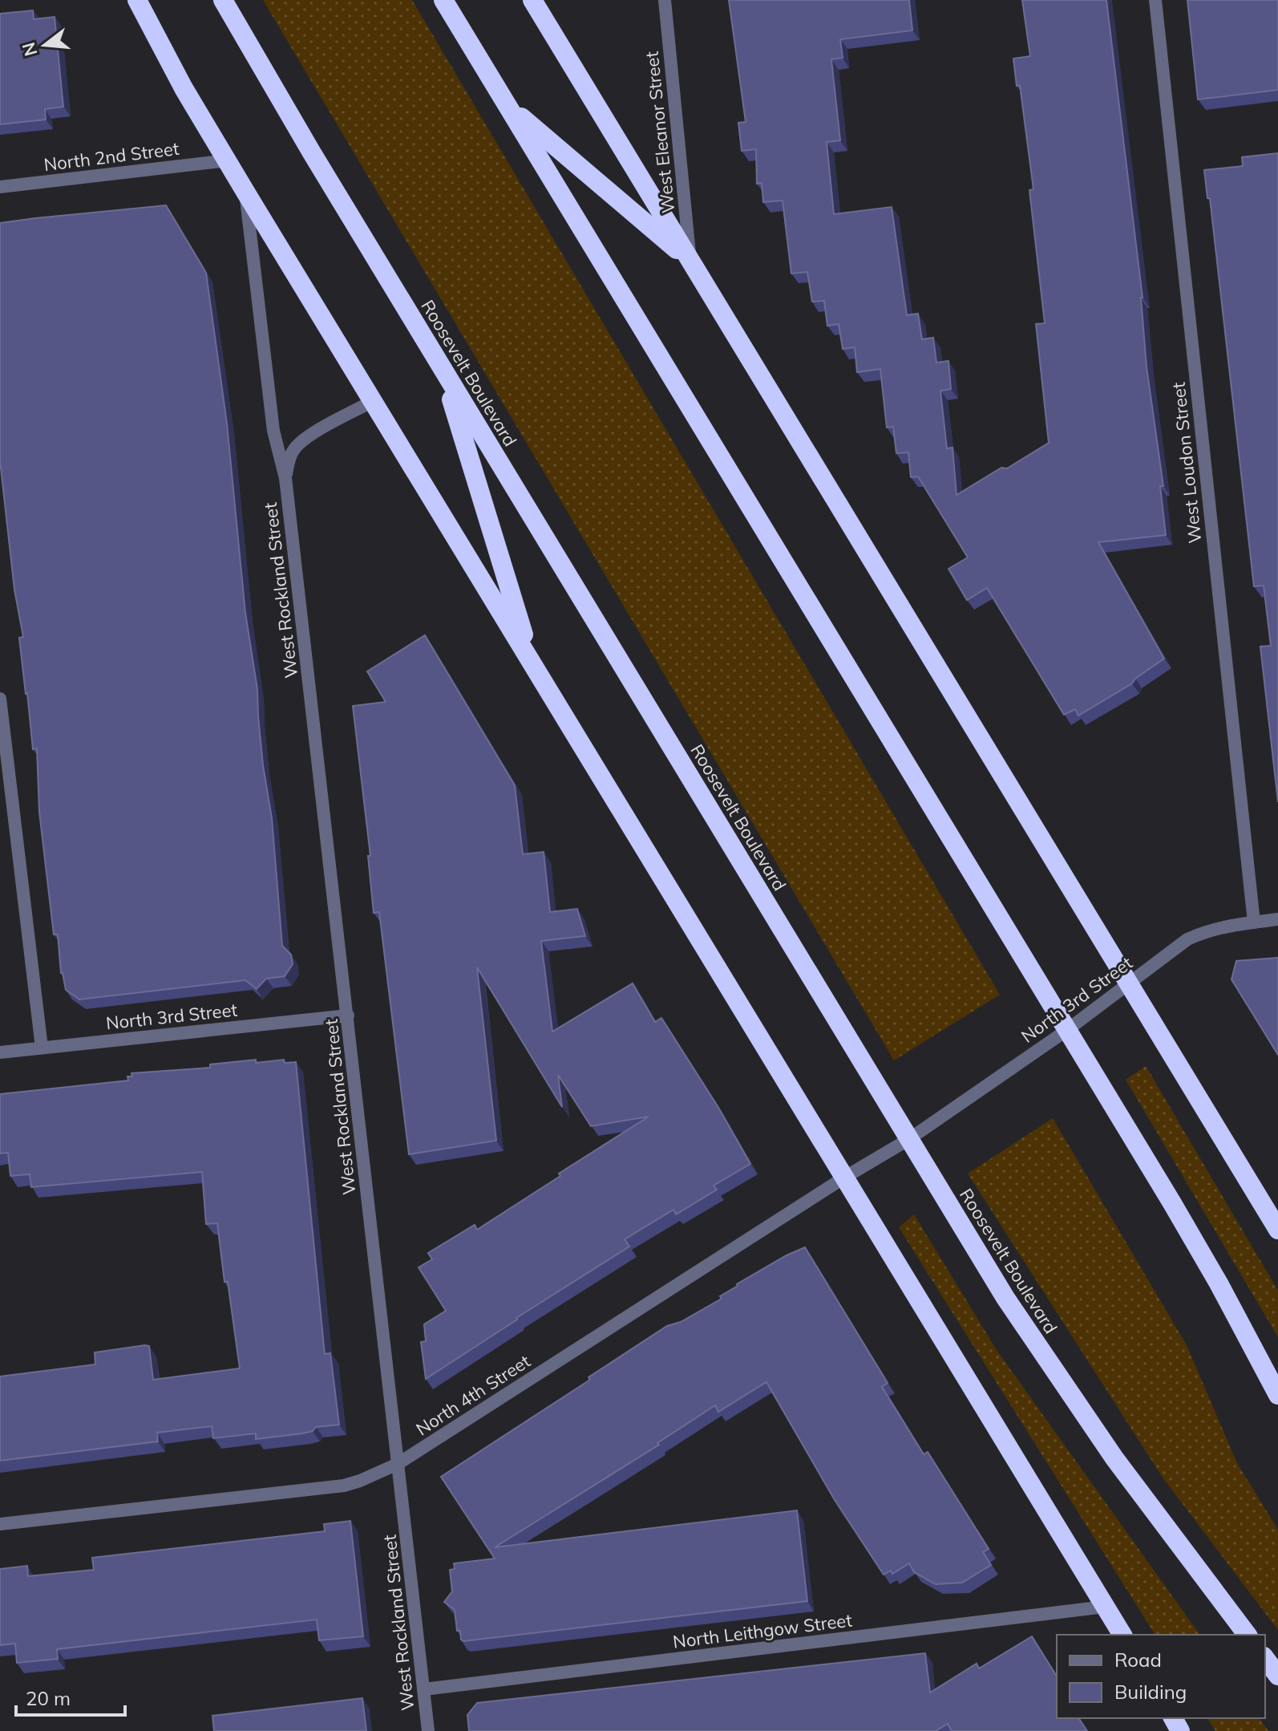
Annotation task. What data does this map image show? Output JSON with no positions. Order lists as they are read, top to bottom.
{
  "streets": {
    "highway": ["Roosevelt Boulevard"],
    "street": [
      "West Eleanor Street",
      "North 2nd Street",
      "West Loudon Street",
      "West Rockland Street",
      "North 3rd Street",
      "North 4th Street",
      "North Leithgow Street"
    ]
  },
  "crossings": [
    ["Roosevelt Boulevard", "North 3rd Street"],
    ["Roosevelt Boulevard", "North 4th Street"],
    ["West Loudon Street", "North 3rd Street"],
    ["West Rockland Street", "North 3rd Street"],
    ["West Rockland Street", "North 4th Street"],
    ["West Rockland Street", "North Leithgow Street"],
    ["North 3rd Street", "North 4th Street"]
  ],
  "legend": ["Road", "Building"],
  "scale_bar": "20 m",
  "north": "left"
}
